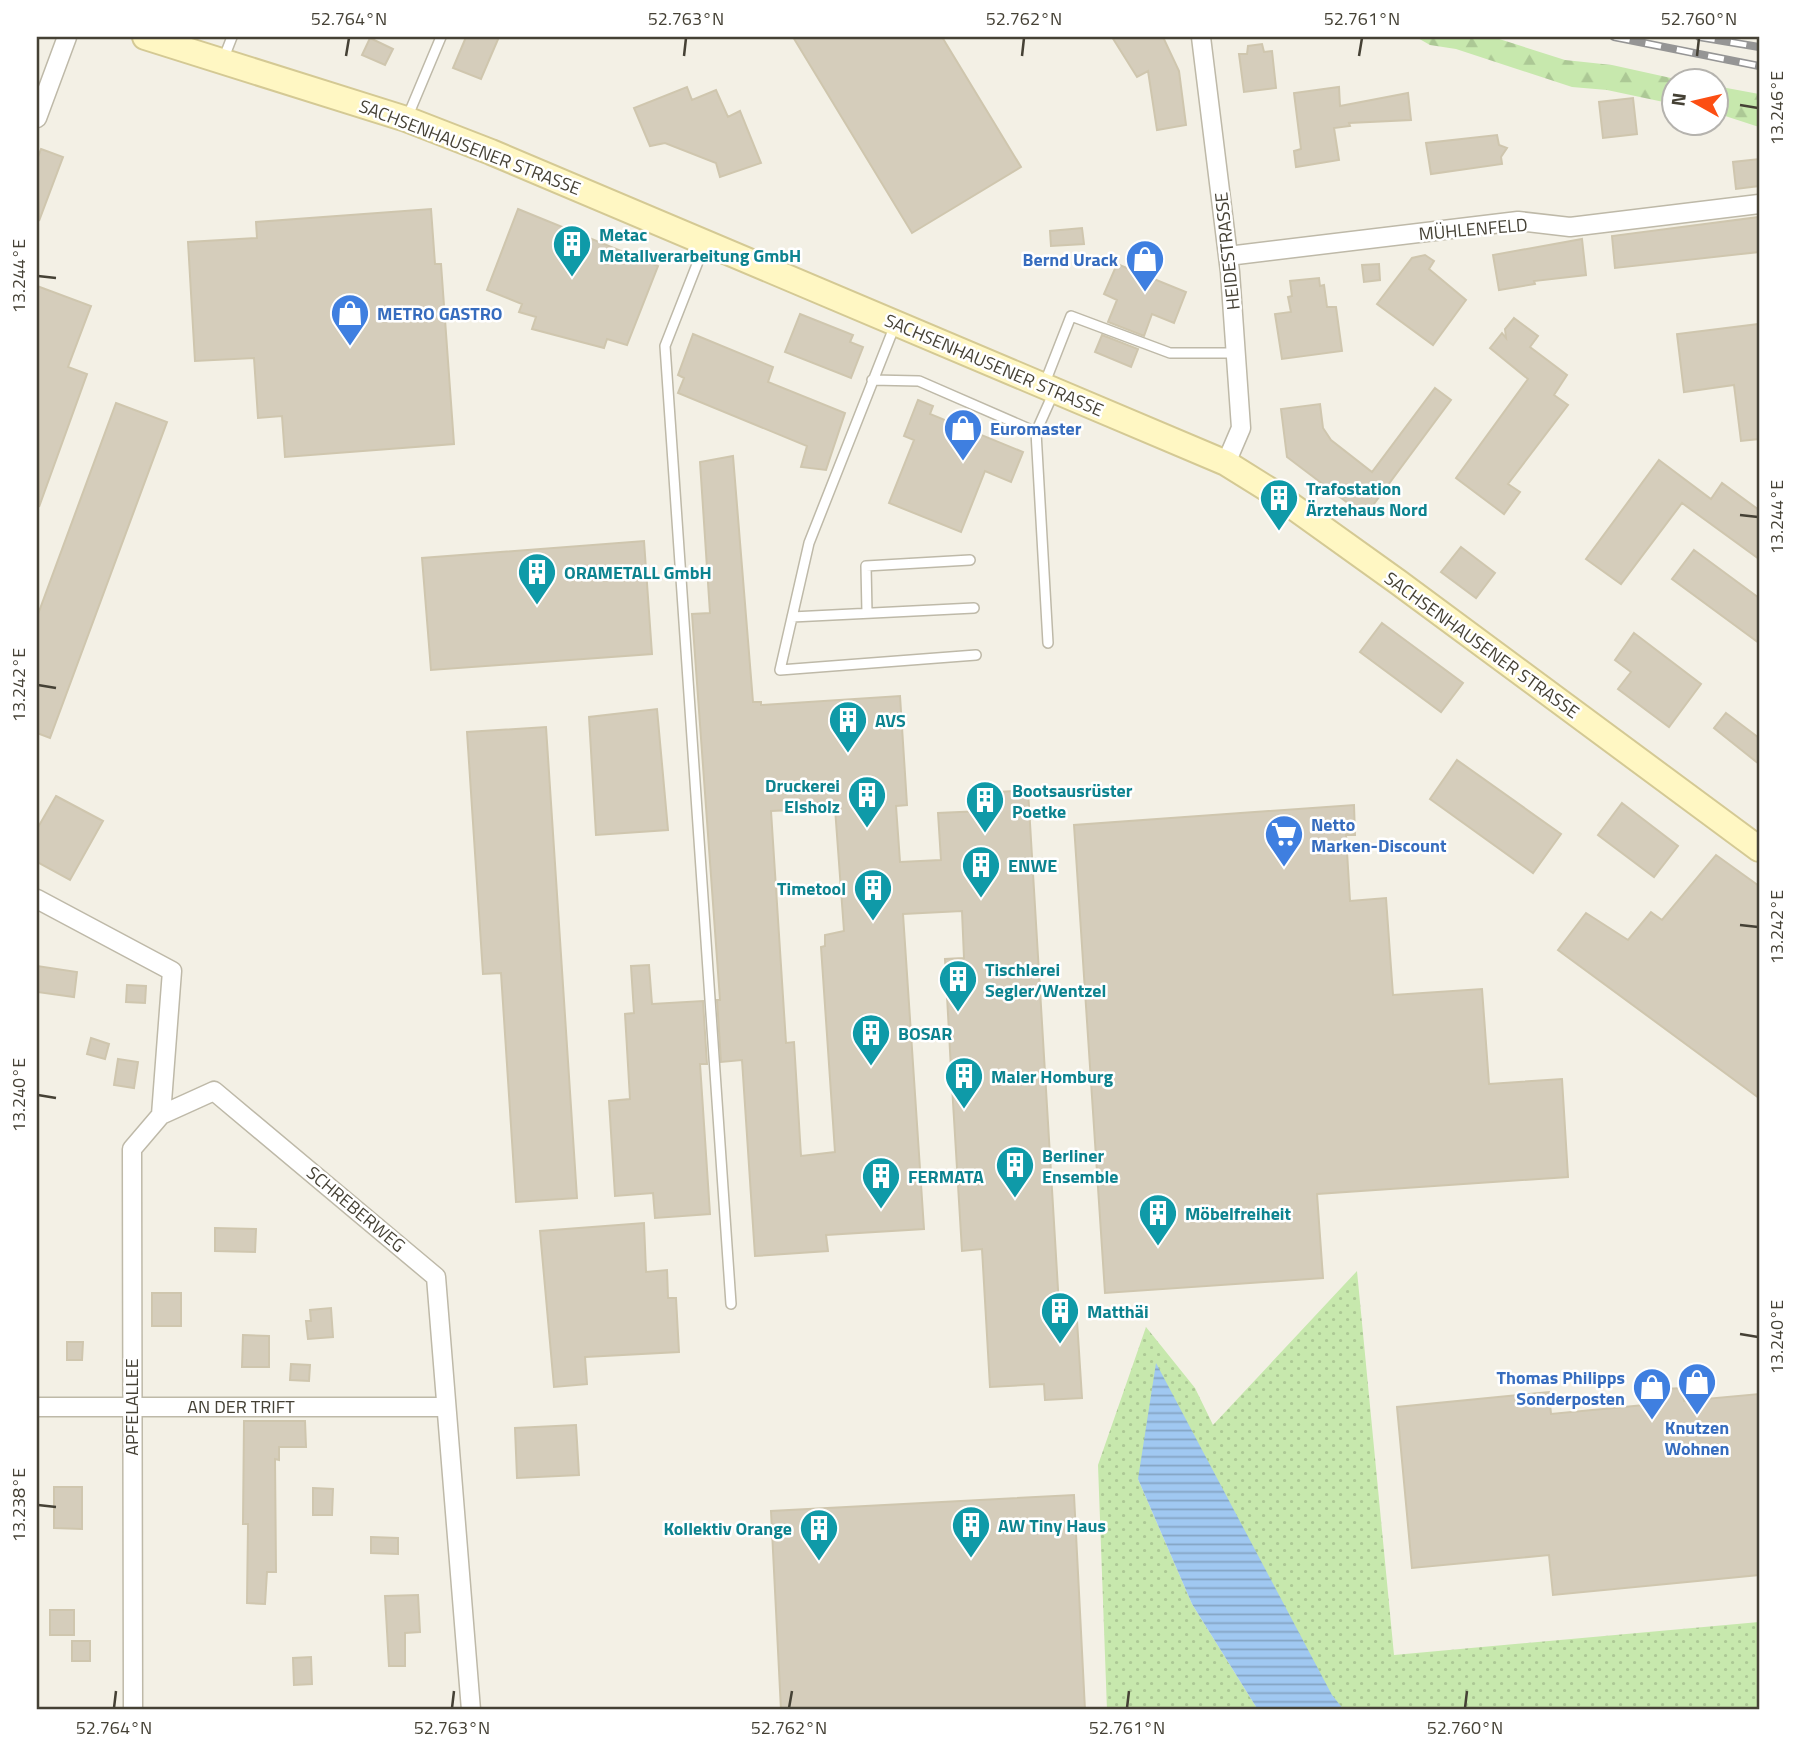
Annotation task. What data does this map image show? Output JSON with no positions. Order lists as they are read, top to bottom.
{
  "streets": {
    "main road": ["SACHSENHAUSENER STRASSE"],
    "street": [
      "MÜHLENFELD",
      "HEIDESTRASSE",
      "SCHREBERWEG",
      "AN DER TRIFT",
      "APFELALLEE"
    ]
  },
  "crossings": [
    ["SACHSENHAUSENER STRASSE", "HEIDESTRASSE"],
    ["MÜHLENFELD", "HEIDESTRASSE"],
    ["SCHREBERWEG", "AN DER TRIFT"],
    ["SCHREBERWEG", "APFELALLEE"],
    ["AN DER TRIFT", "APFELALLEE"]
  ],
  "places": {
    "building": [
      "Metac Metallverarbeitung GmbH",
      "Trafostation Ärztehaus Nord",
      "ORAMETALL GmbH",
      "AVS",
      "Druckerei Elsholz",
      "Bootsausrüster Poetke",
      "ENWE",
      "Timetool",
      "Tischlerei Segler/Wentzel",
      "BOSAR",
      "Maler Homburg",
      "Berliner Ensemble",
      "FERMATA",
      "Möbelfreiheit",
      "Matthäi",
      "AW Tiny Haus",
      "Kollektiv Orange"
    ],
    "shop": [
      "Bernd Urack",
      "METRO GASTRO",
      "Euromaster",
      "Knutzen Wohnen",
      "Thomas Philipps Sonderposten"
    ],
    "supermarket": ["Netto Marken-Discount"]
  },
  "north": "left",
  "coordinates": [
    "52.764°N",
    "52.763°N",
    "52.762°N",
    "52.761°N",
    "52.760°N",
    "13.246°E",
    "13.244°E",
    "13.242°E",
    "13.240°E",
    "13.238°E"
  ]
}
